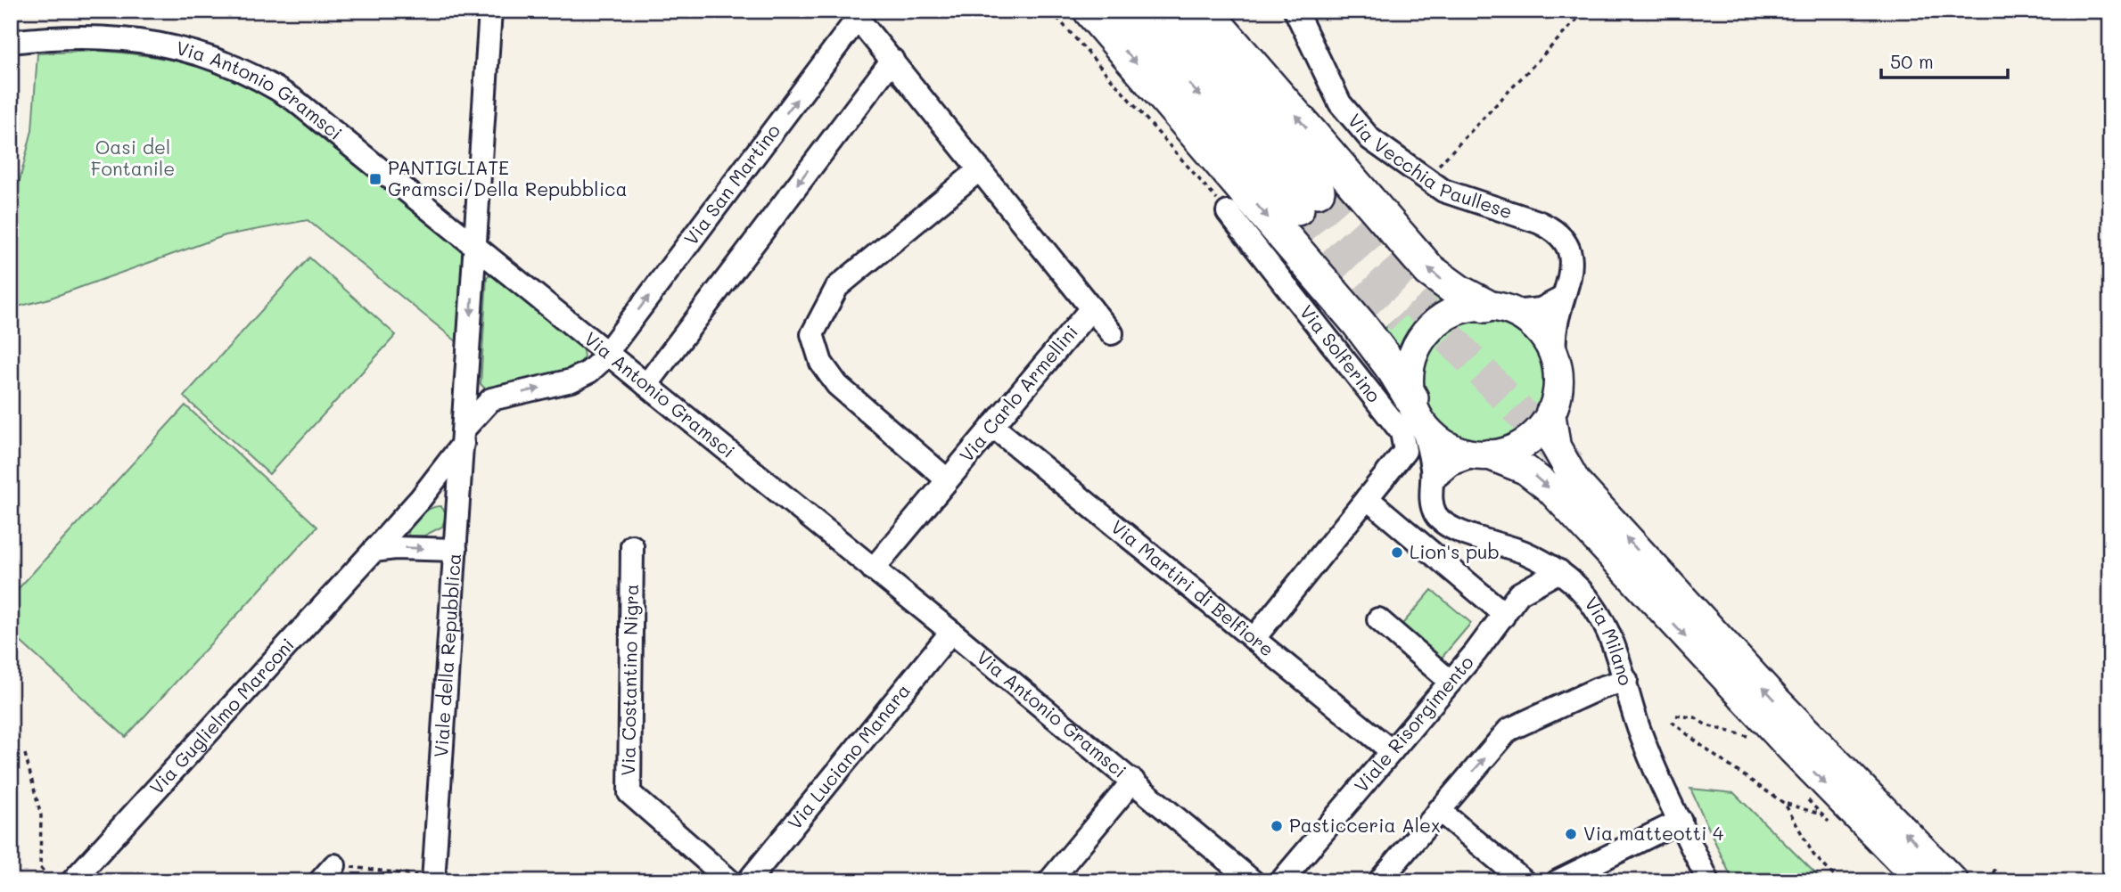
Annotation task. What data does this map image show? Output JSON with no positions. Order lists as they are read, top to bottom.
{
  "streets": {
    "street": [
      "Via Antonio Gramsci",
      "Via Vecchia Paullese",
      "Via San Martino",
      "Via Solferino",
      "Via Carlo Armellini",
      "Via Martiri di Belfiore",
      "Via Milano",
      "Viale della Repubblica",
      "Via Costantino Nigra",
      "Via Guglielmo Marconi",
      "Viale Risorgimento",
      "Via Luciano Manara"
    ]
  },
  "crossings": [
    ["Via Antonio Gramsci", "Via San Martino"],
    ["Via Antonio Gramsci", "Via Carlo Armellini"],
    ["Via Antonio Gramsci", "Viale della Repubblica"],
    ["Via Antonio Gramsci", "Via Luciano Manara"],
    ["Via Vecchia Paullese", "Via Milano"],
    ["Via San Martino", "Via Carlo Armellini"],
    ["Via Solferino", "Via Martiri di Belfiore"],
    ["Via Carlo Armellini", "Via Martiri di Belfiore"],
    ["Via Martiri di Belfiore", "Viale Risorgimento"],
    ["Via Milano", "Viale Risorgimento"],
    ["Viale della Repubblica", "Via Guglielmo Marconi"]
  ],
  "parks": ["Oasi del Fontanile"],
  "places": {
    "transit": ["PANTIGLIATE Gramsci/Della Repubblica"],
    "other": ["Lion's pub", "Pasticceria Alex", "Via matteotti 4"]
  },
  "scale_bar": "50 m"
}
